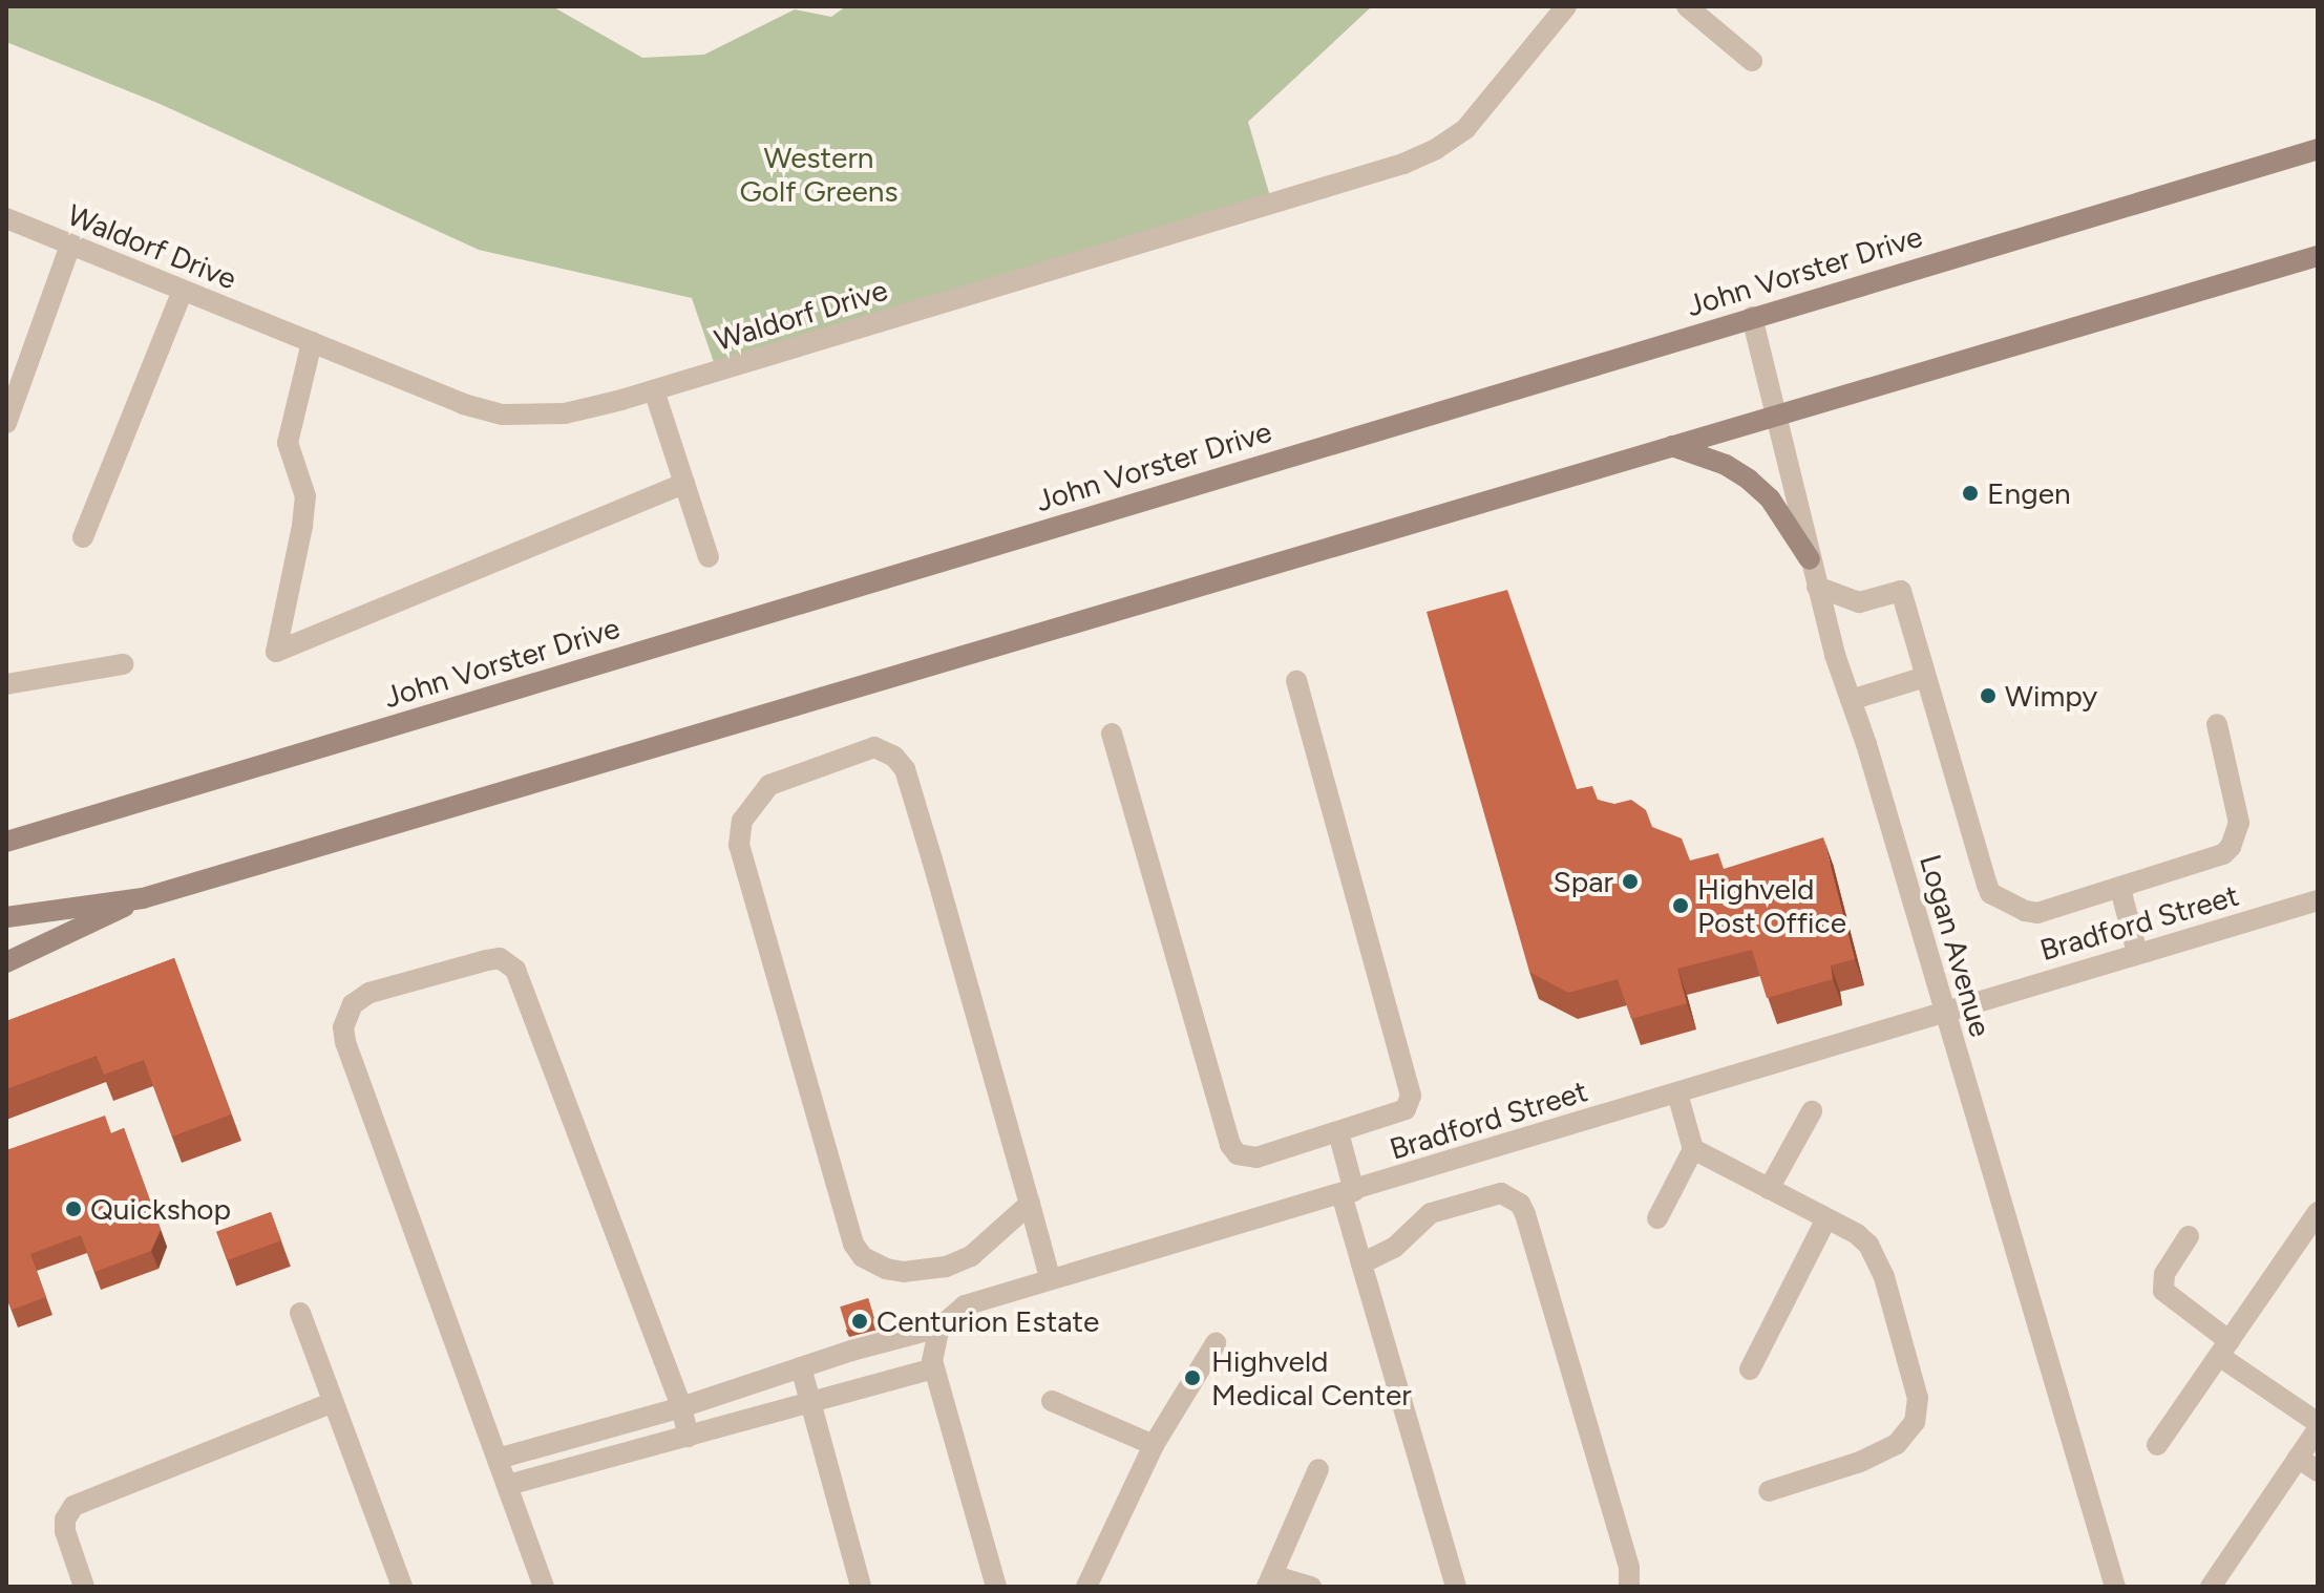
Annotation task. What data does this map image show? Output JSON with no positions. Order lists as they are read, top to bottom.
{
  "streets": {
    "main road": ["John Vorster Drive"],
    "street": ["Waldorf Drive", "Bradford Street", "Logan Avenue"]
  },
  "crossings": [
    ["John Vorster Drive", "Logan Avenue"],
    ["Bradford Street", "Logan Avenue"]
  ],
  "parks": ["Western Golf Greens"],
  "places": [
    "Engen",
    "Wimpy",
    "Spar",
    "Highveld Post Office",
    "Quickshop",
    "Centurion Estate",
    "Highveld Medical Center"
  ]
}
